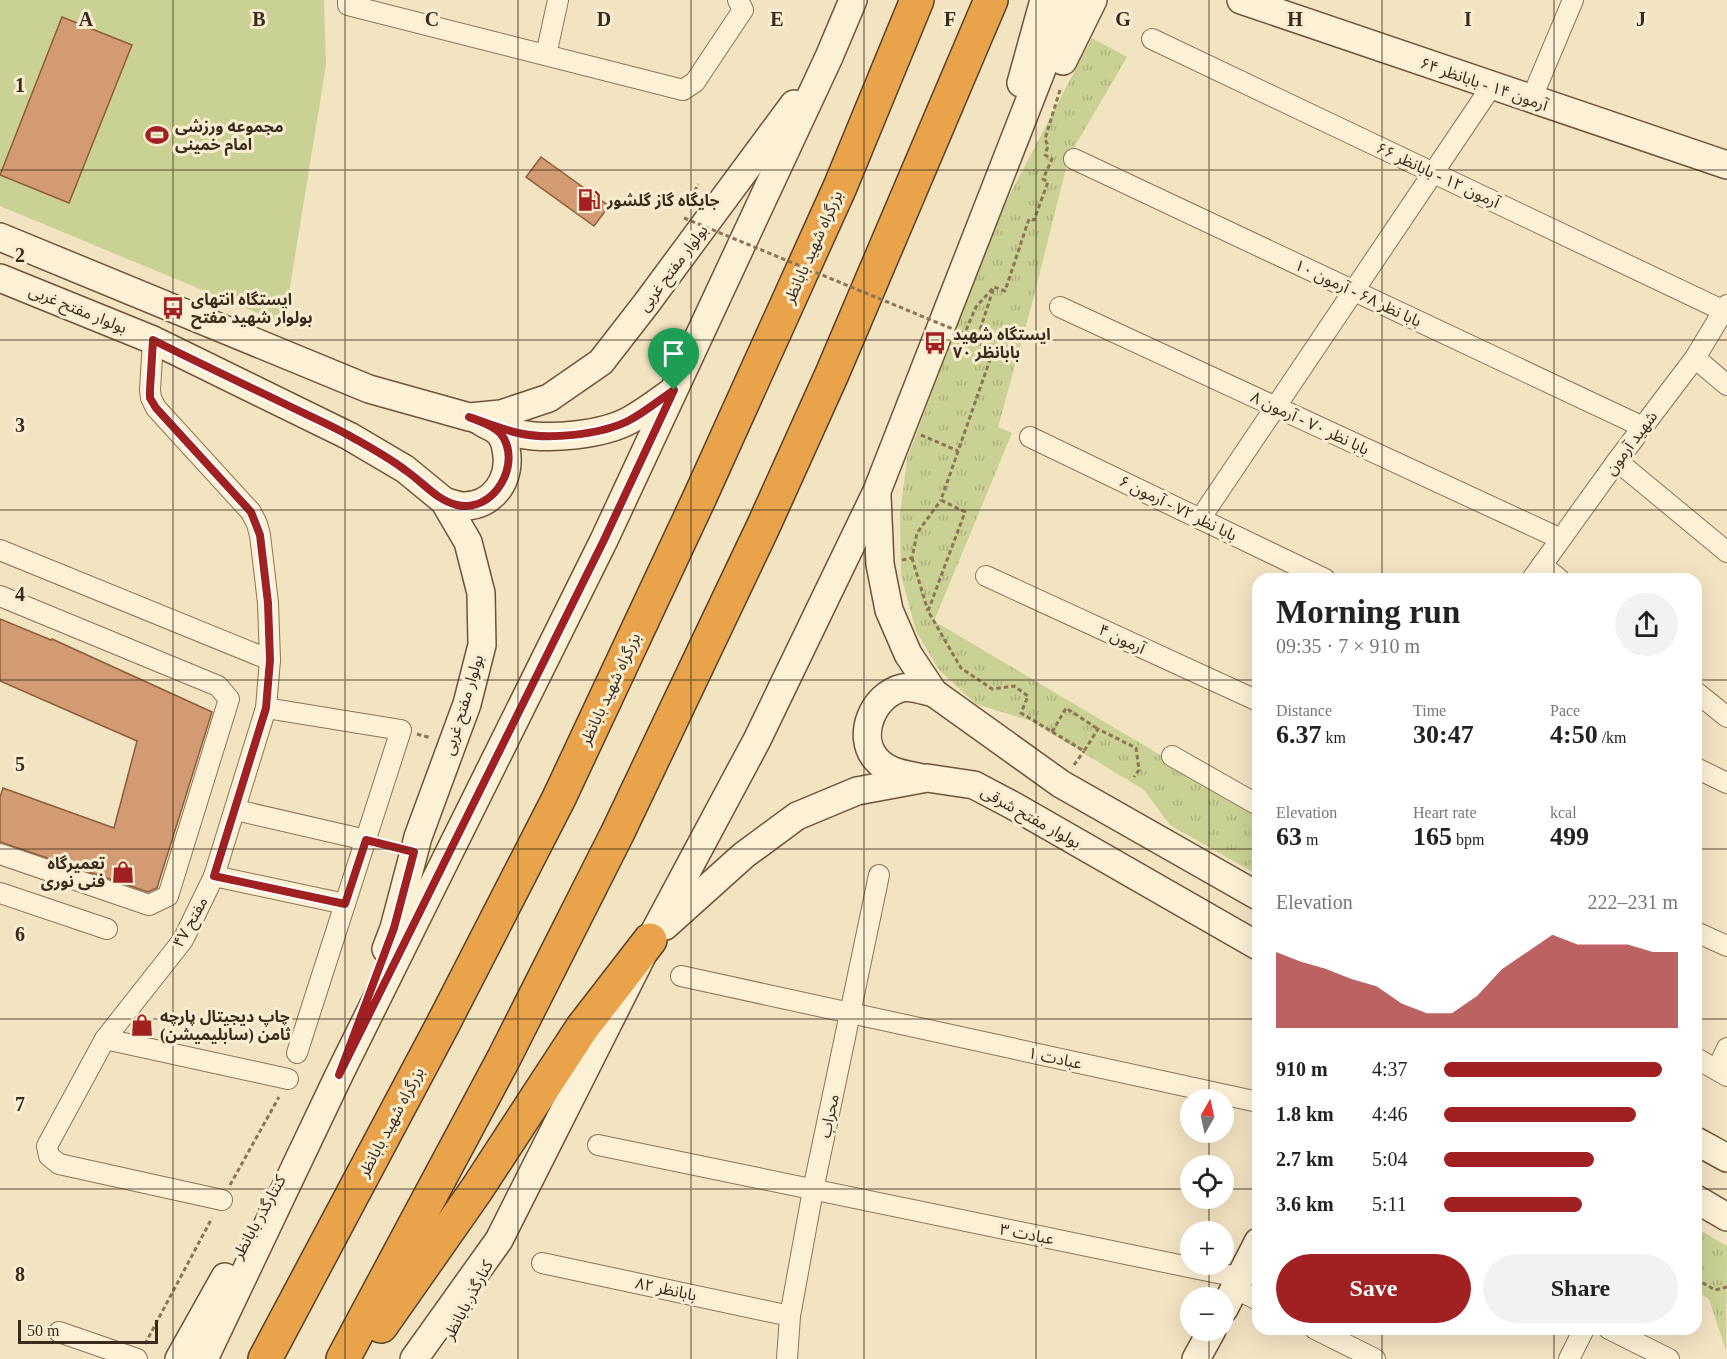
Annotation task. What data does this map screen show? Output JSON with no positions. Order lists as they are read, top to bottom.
{
  "streets": {
    "highway": ["بزرگراه شهید بابانظر"],
    "main road": [
      "آرمون ۱۴ - بابانظر ۶۴",
      "بولوار مفتح غربی",
      "بولوار مفتح شرقی",
      "کنتارگذر بابانظر",
      "کنارگذر بابانظر"
    ],
    "street": [
      "آرمون ۱۲ - بابانظر ۶۶",
      "بابا نظر ۶۸ - آرمون ۱۰",
      "بابا نظر ۷۰ - آرمون ۸",
      "شهید آرمون",
      "بابا نظر ۷۲ - آرمون ۶",
      "آرمون ۴",
      "مفتح ۴۷",
      "عبادت ۱",
      "محراب",
      "عبادت ۳",
      "بابانظر ۸۲"
    ]
  },
  "crossings": [
    ["آرمون ۱۲ - بابانظر ۶۶", "شهید آرمون"],
    ["بولوار مفتح غربی", "مفتح ۴۷"],
    ["بولوار مفتح غربی", "کنتارگذر بابانظر"],
    ["بابا نظر ۶۸ - آرمون ۱۰", "شهید آرمون"],
    ["بابا نظر ۷۰ - آرمون ۸", "شهید آرمون"],
    ["عبادت ۱", "محراب"],
    ["محراب", "عبادت ۳"],
    ["محراب", "بابانظر ۸۲"]
  ],
  "places": {
    "sports": ["مجموعه ورزشی امام خمینی"],
    "fuel station": ["جایگاه گاز گلشور"],
    "bus stop": ["ایستگاه انتهای بولوار شهید مفتح", "ایستگاه شهید بابانظر ۷۰"],
    "shop": ["تعمیرگاه فنی نوری", "چاپ دیجیتال پارچه ثامن (سابلیمیشن)"]
  },
  "scale_bar": "50 m",
  "north": "top",
  "page": {
    "heading": ["Morning run", "09:35 · 7 × 910 m"],
    "stats": [
      ["Distance", "6.37 km"],
      ["Time", "30:47"],
      ["Pace", "4:50 /km"],
      ["Elevation", "63 m"],
      ["Heart rate", "165 bpm"],
      ["kcal", "499"]
    ],
    "chart": ["Elevation", "222–231 m"],
    "list": [
      {
        "name": "910 m",
        "note": "4:37"
      },
      {
        "name": "1.8 km",
        "note": "4:46"
      },
      {
        "name": "2.7 km",
        "note": "5:04"
      },
      {
        "name": "3.6 km",
        "note": "5:11"
      }
    ],
    "map_buttons": ["+", "−"],
    "buttons": ["Save", "Share"],
    "scale": "50 m"
  },
  "grid": {
    "columns": [
      "A",
      "B",
      "C",
      "D",
      "E",
      "F",
      "G",
      "H",
      "I",
      "J"
    ],
    "rows": [
      "1",
      "2",
      "3",
      "4",
      "5",
      "6",
      "7",
      "8"
    ]
  }
}
